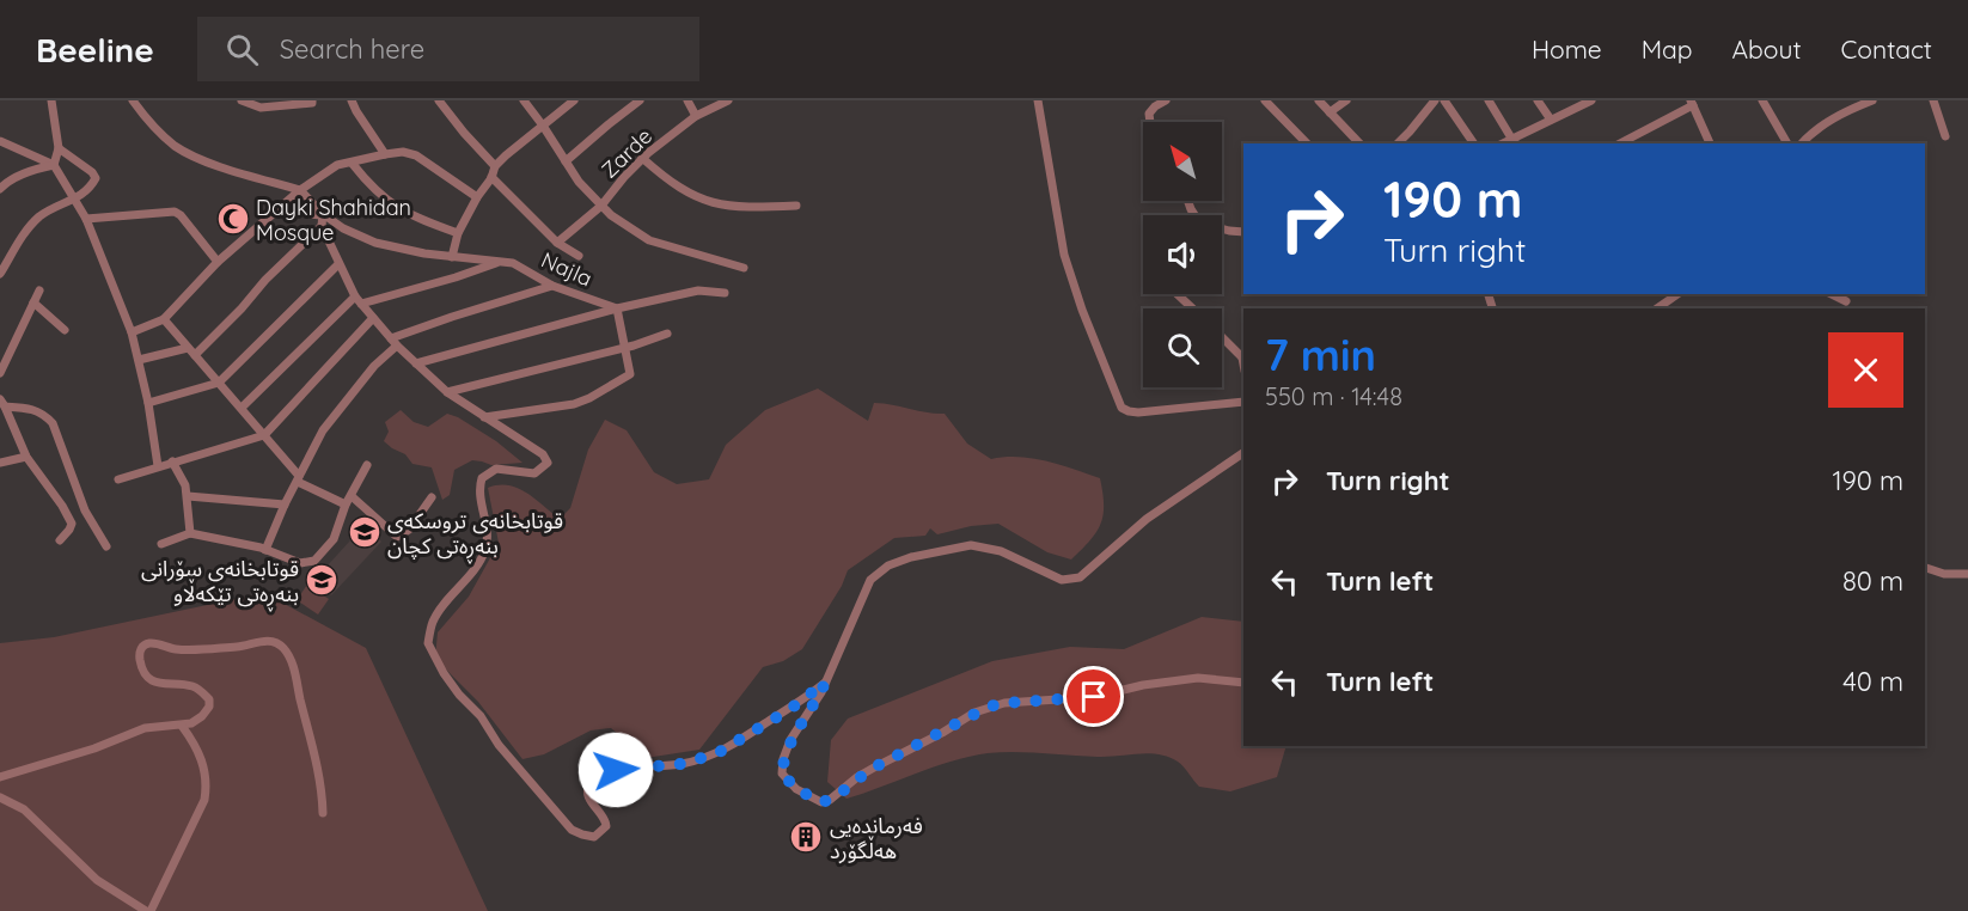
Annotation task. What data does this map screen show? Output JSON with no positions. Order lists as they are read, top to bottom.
{
  "streets": {
    "street": ["Zarde", "Najla"]
  },
  "places": {
    "mosque": ["Dayki Shahidan Mosque"],
    "school or university": ["قوتابخانەی تروسکەی بنەڕەتی کچان", "قوتابخانەی سۆرانی بنەڕەتی تێکەڵاو"],
    "building": ["فەرماندەیی هەڵگۆرد"]
  },
  "north": "top left",
  "page": {
    "header": "Beeline",
    "search": "Search here",
    "nav": [
      "Home",
      "Map",
      "About",
      "Contact"
    ],
    "turn": ["190 m", "Turn right"],
    "heading": ["7 min", "550 m · 14:48"],
    "list": [
      {
        "name": "Turn right",
        "value": "190 m"
      },
      {
        "name": "Turn left",
        "value": "80 m"
      },
      {
        "name": "Turn left",
        "value": "40 m"
      }
    ]
  }
}
